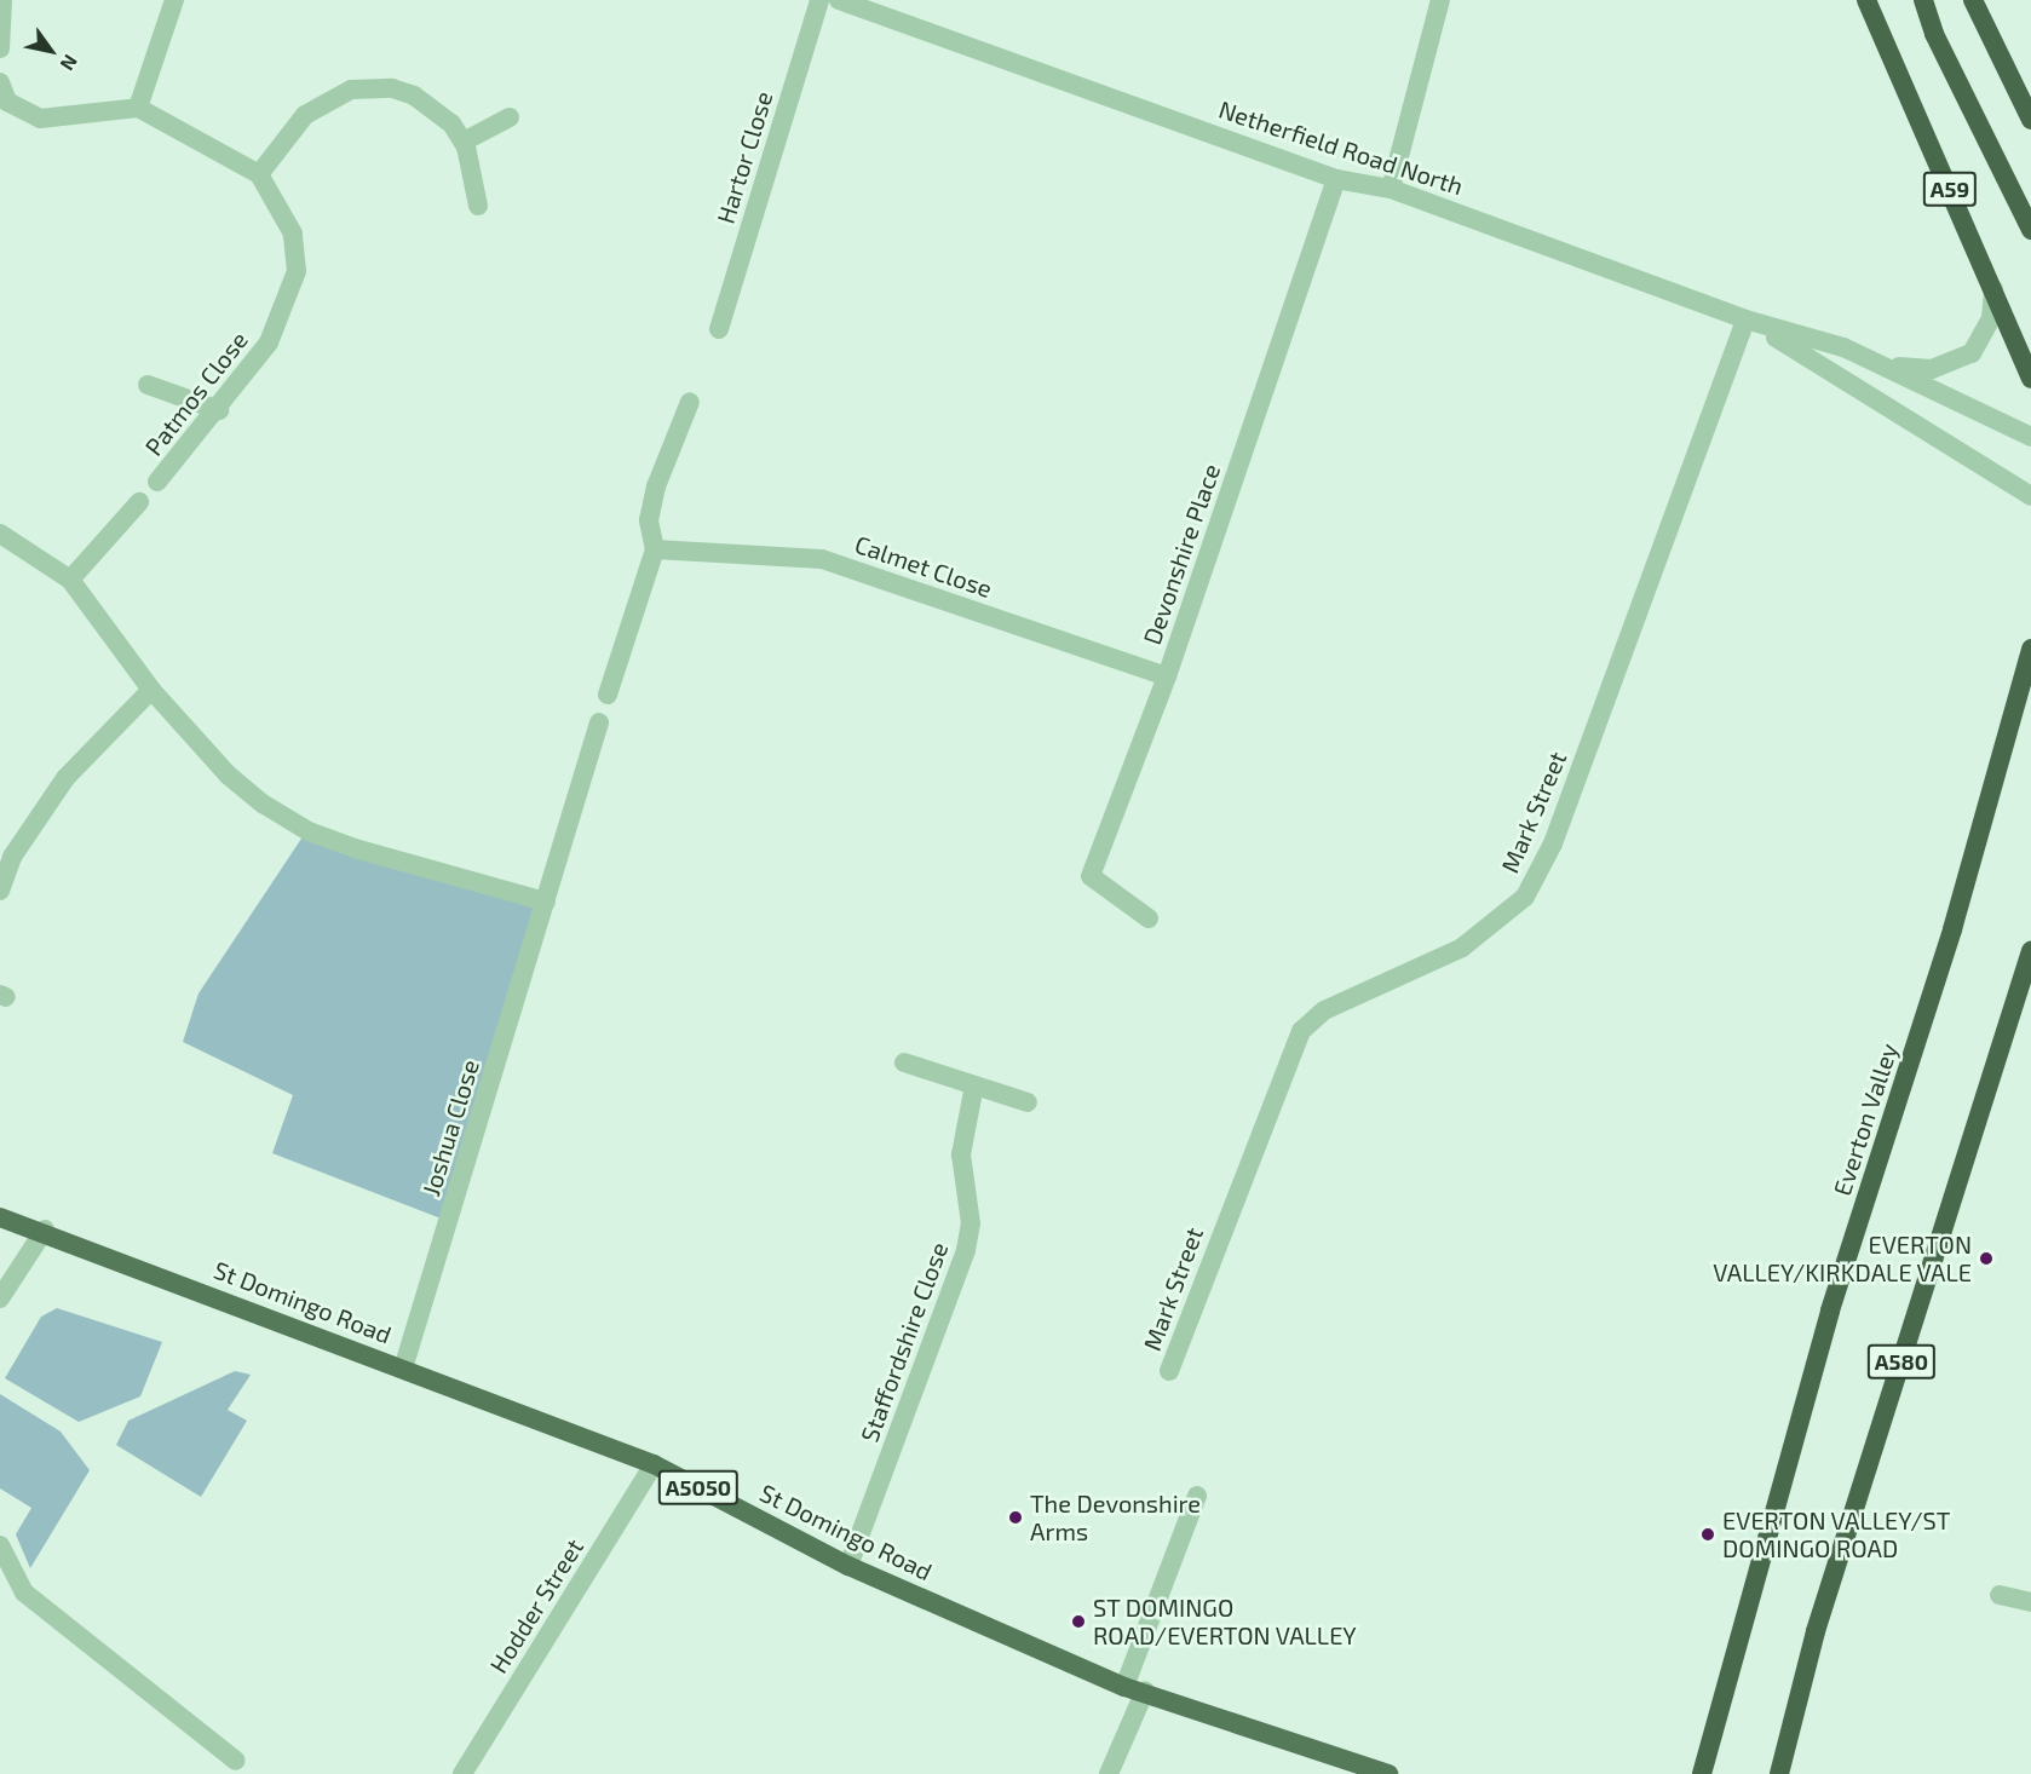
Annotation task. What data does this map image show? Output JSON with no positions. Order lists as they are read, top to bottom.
{
  "streets": {
    "highway": ["A59", "Everton Valley", "A580"],
    "main road": ["St Domingo Road", "A5050"],
    "street": [
      "Netherfield Road North",
      "Hartor Close",
      "Patmos Close",
      "Devonshire Place",
      "Calmet Close",
      "Mark Street",
      "Joshua Close",
      "Staffordshire Close",
      "Hodder Street"
    ]
  },
  "crossings": [
    ["Netherfield Road North", "A59"],
    ["Netherfield Road North", "Devonshire Place"],
    ["Netherfield Road North", "Mark Street"],
    ["Devonshire Place", "Calmet Close"],
    ["Joshua Close", "St Domingo Road"],
    ["St Domingo Road", "Staffordshire Close"],
    ["St Domingo Road", "Hodder Street"]
  ],
  "places": [
    "EVERTON VALLEY/KIRKDALE VALE",
    "The Devonshire Arms",
    "EVERTON VALLEY/ST DOMINGO ROAD",
    "ST DOMINGO ROAD/EVERTON VALLEY"
  ],
  "north": "bottom right"
}
